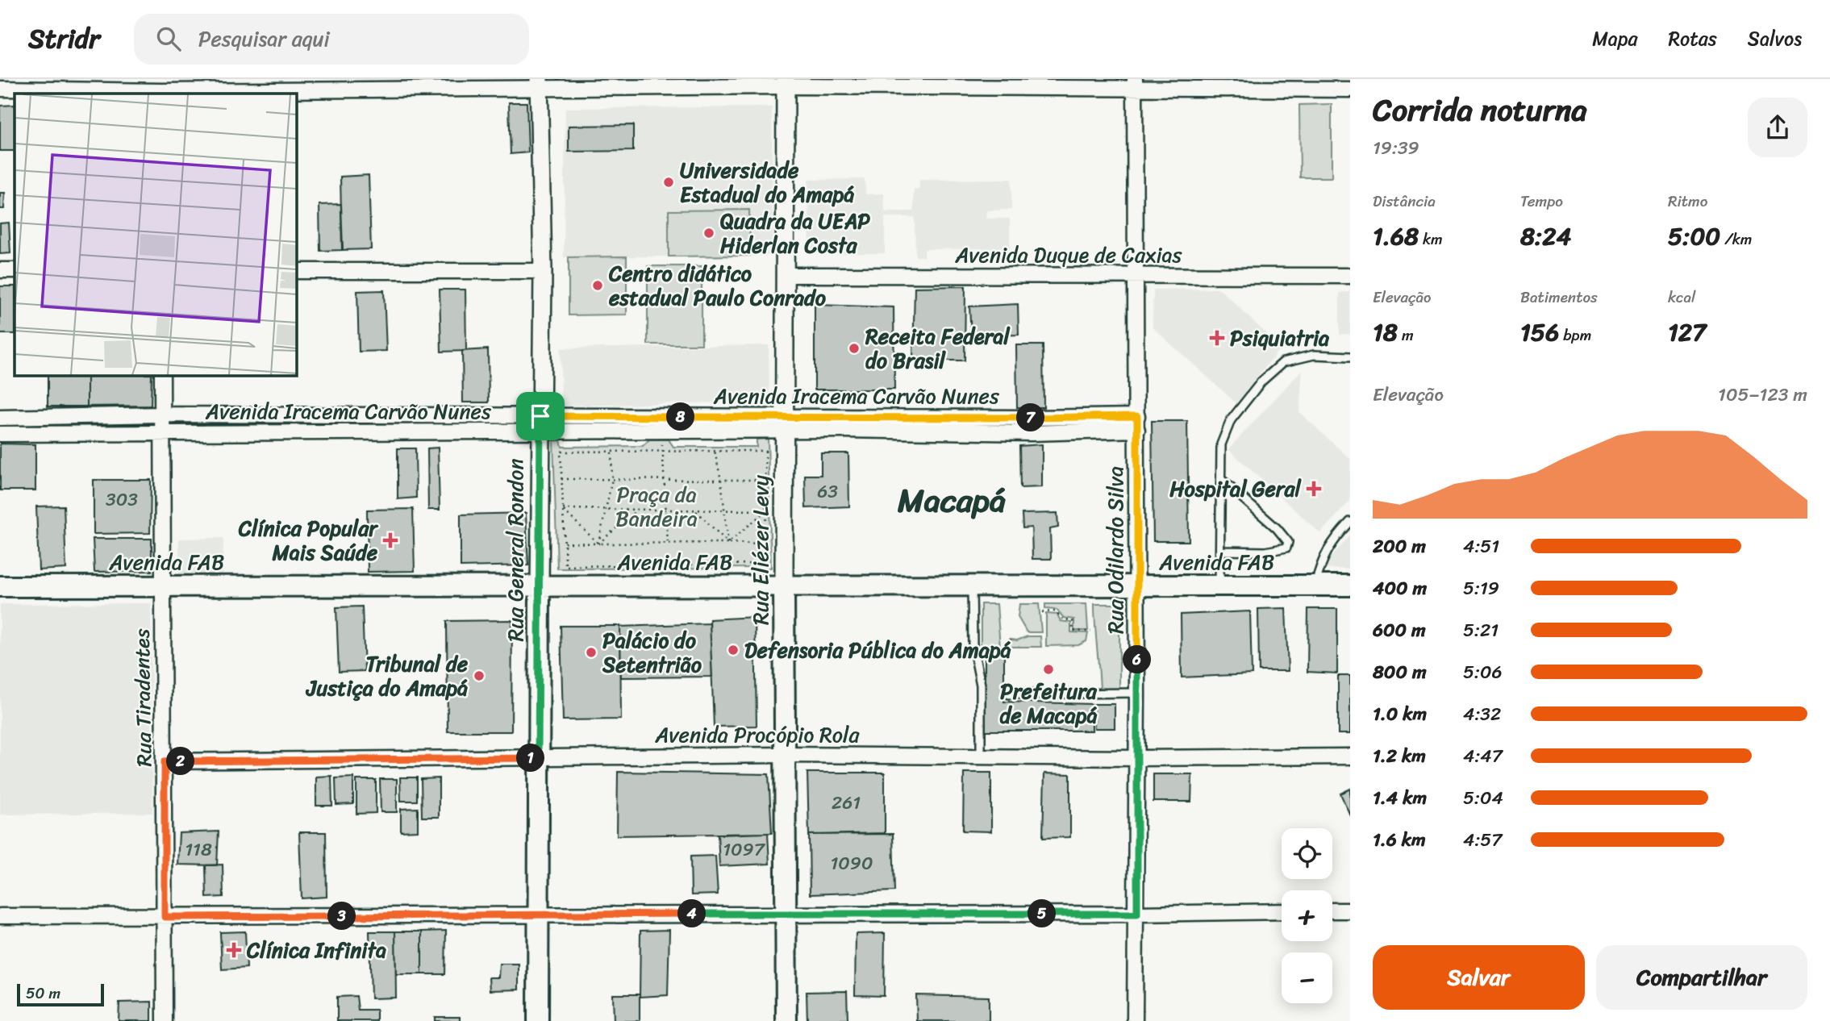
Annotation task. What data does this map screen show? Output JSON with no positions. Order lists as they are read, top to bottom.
{
  "streets": {
    "main road": ["Rua General Rondon", "Rua Eliézer Levy", "Avenida FAB"],
    "street": [
      "Avenida Duque de Caxias",
      "Avenida Iracema Carvão Nunes",
      "Rua Odilardo Silva",
      "Rua Tiradentes",
      "Avenida Procópio Rola"
    ]
  },
  "crossings": [
    ["Avenida Duque de Caxias", "Rua Eliézer Levy"],
    ["Avenida Duque de Caxias", "Rua Odilardo Silva"],
    ["Avenida Iracema Carvão Nunes", "Rua General Rondon"],
    ["Avenida Iracema Carvão Nunes", "Rua Eliézer Levy"],
    ["Avenida Iracema Carvão Nunes", "Rua Odilardo Silva"],
    ["Avenida Iracema Carvão Nunes", "Rua Tiradentes"],
    ["Rua General Rondon", "Avenida FAB"],
    ["Rua General Rondon", "Avenida Procópio Rola"],
    ["Rua Eliézer Levy", "Avenida FAB"],
    ["Rua Eliézer Levy", "Avenida Procópio Rola"],
    ["Rua Odilardo Silva", "Avenida FAB"],
    ["Rua Odilardo Silva", "Avenida Procópio Rola"],
    ["Avenida FAB", "Rua Tiradentes"],
    ["Rua Tiradentes", "Avenida Procópio Rola"]
  ],
  "districts": ["Macapá"],
  "parks": ["Praça da Bandeira"],
  "places": {
    "other": [
      "Universidade Estadual do Amapá",
      "Quadra da UEAP Hiderlan Costa",
      "Centro didático estadual Paulo Conrado",
      "Receita Federal do Brasil",
      "Defensoria Pública do Amapá",
      "Palácio do Setentrião",
      "Prefeitura de Macapá",
      "Tribunal de Justiça do Amapá"
    ],
    "health": [
      "Psiquiatria",
      "Hospital Geral",
      "Clínica Popular Mais Saúde",
      "Clínica Infinita"
    ]
  },
  "house_numbers": [
    "63",
    "303",
    "261",
    "118",
    "1097",
    "1090"
  ],
  "scale_bar": "50 m",
  "page": {
    "header": "Stridr",
    "search": "Pesquisar aqui",
    "nav": ["Mapa", "Rotas", "Salvos"],
    "heading": ["Corrida noturna", "19:39"],
    "stats": [
      ["Distância", "1.68 km"],
      ["Tempo", "8:24"],
      ["Ritmo", "5:00 /km"],
      ["Elevação", "18 m"],
      ["Batimentos", "156 bpm"],
      ["kcal", "127"]
    ],
    "chart": ["Elevação", "105–123 m"],
    "pins": [
      "8",
      "7",
      "6",
      "1",
      "2",
      "4",
      "5",
      "3"
    ],
    "list": [
      {
        "name": "200 m",
        "note": "4:51"
      },
      {
        "name": "400 m",
        "note": "5:19"
      },
      {
        "name": "600 m",
        "note": "5:21"
      },
      {
        "name": "800 m",
        "note": "5:06"
      },
      {
        "name": "1.0 km",
        "note": "4:32"
      },
      {
        "name": "1.2 km",
        "note": "4:47"
      },
      {
        "name": "1.4 km",
        "note": "5:04"
      },
      {
        "name": "1.6 km",
        "note": "4:57"
      }
    ],
    "map_buttons": ["+", "−"],
    "buttons": ["Salvar", "Compartilhar"],
    "scale": "50 m"
  }
}
